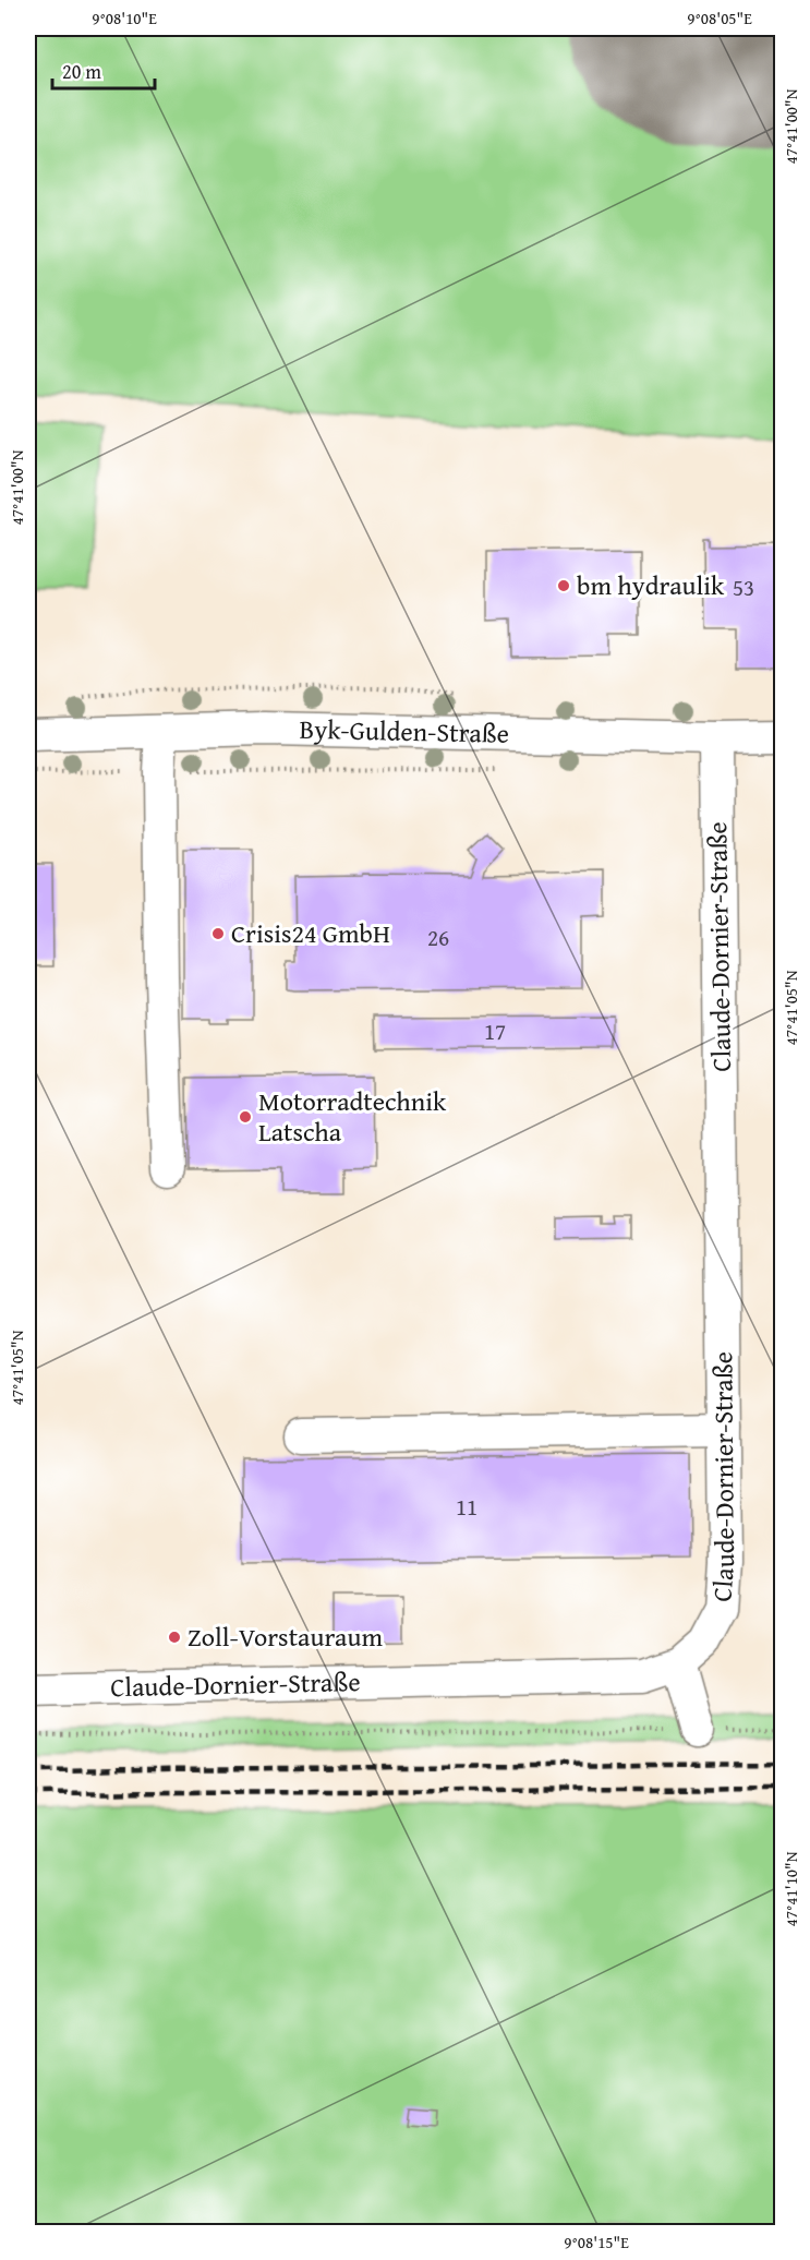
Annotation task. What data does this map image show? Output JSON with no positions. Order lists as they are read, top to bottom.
{
  "streets": {
    "street": ["Byk-Gulden-Straße", "Claude-Dornier-Straße"]
  },
  "crossings": [
    ["Byk-Gulden-Straße", "Claude-Dornier-Straße"]
  ],
  "places": [
    "bm hydraulik",
    "Crisis24 GmbH",
    "Motorradtechnik Latscha",
    "Zoll-Vorstauraum"
  ],
  "house_numbers": [
    "53",
    "26",
    "17",
    "11"
  ],
  "scale_bar": "20 m",
  "coordinates": [
    "9°08'10\"E",
    "9°08'05\"E",
    "47°41'00\"N",
    "47°41'05\"N",
    "47°41'10\"N",
    "9°08'15\"E"
  ]
}
